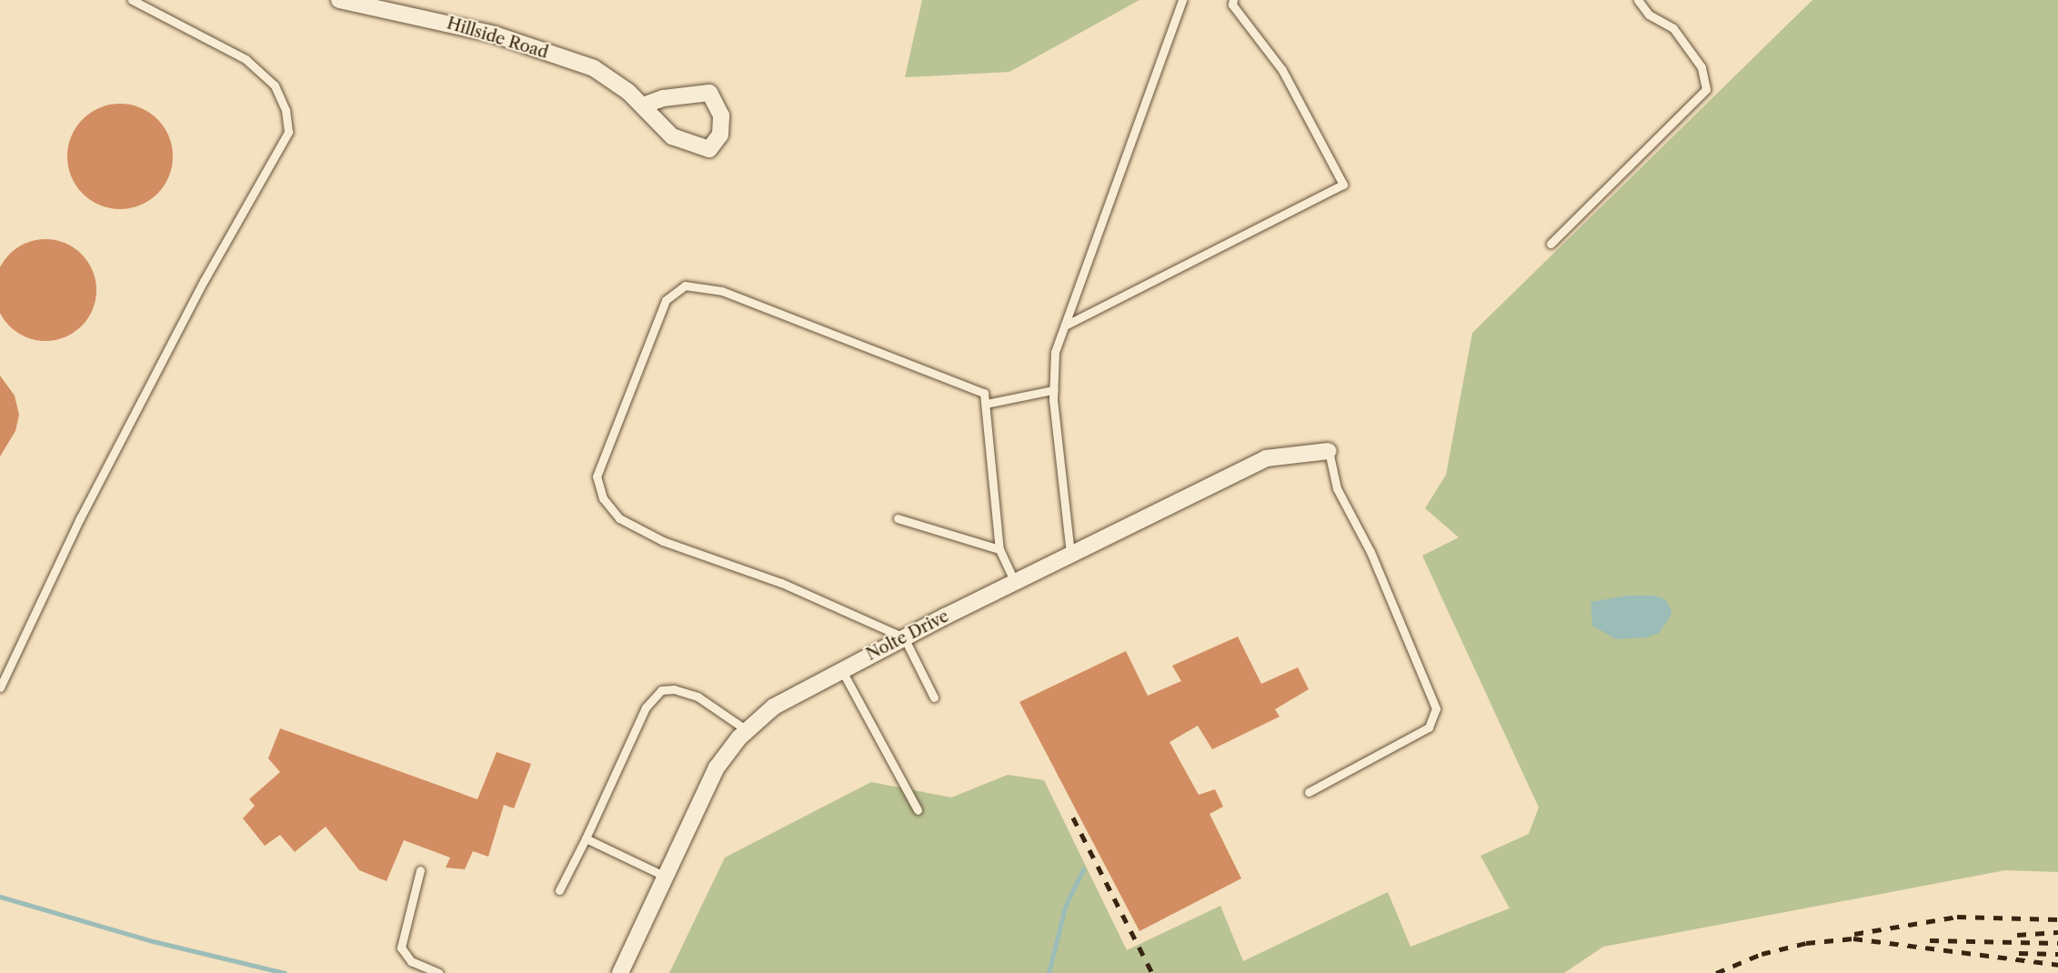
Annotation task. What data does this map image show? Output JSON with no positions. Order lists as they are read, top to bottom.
{
  "streets": {
    "street": ["Hillside Road", "Nolte Drive"]
  }
}
